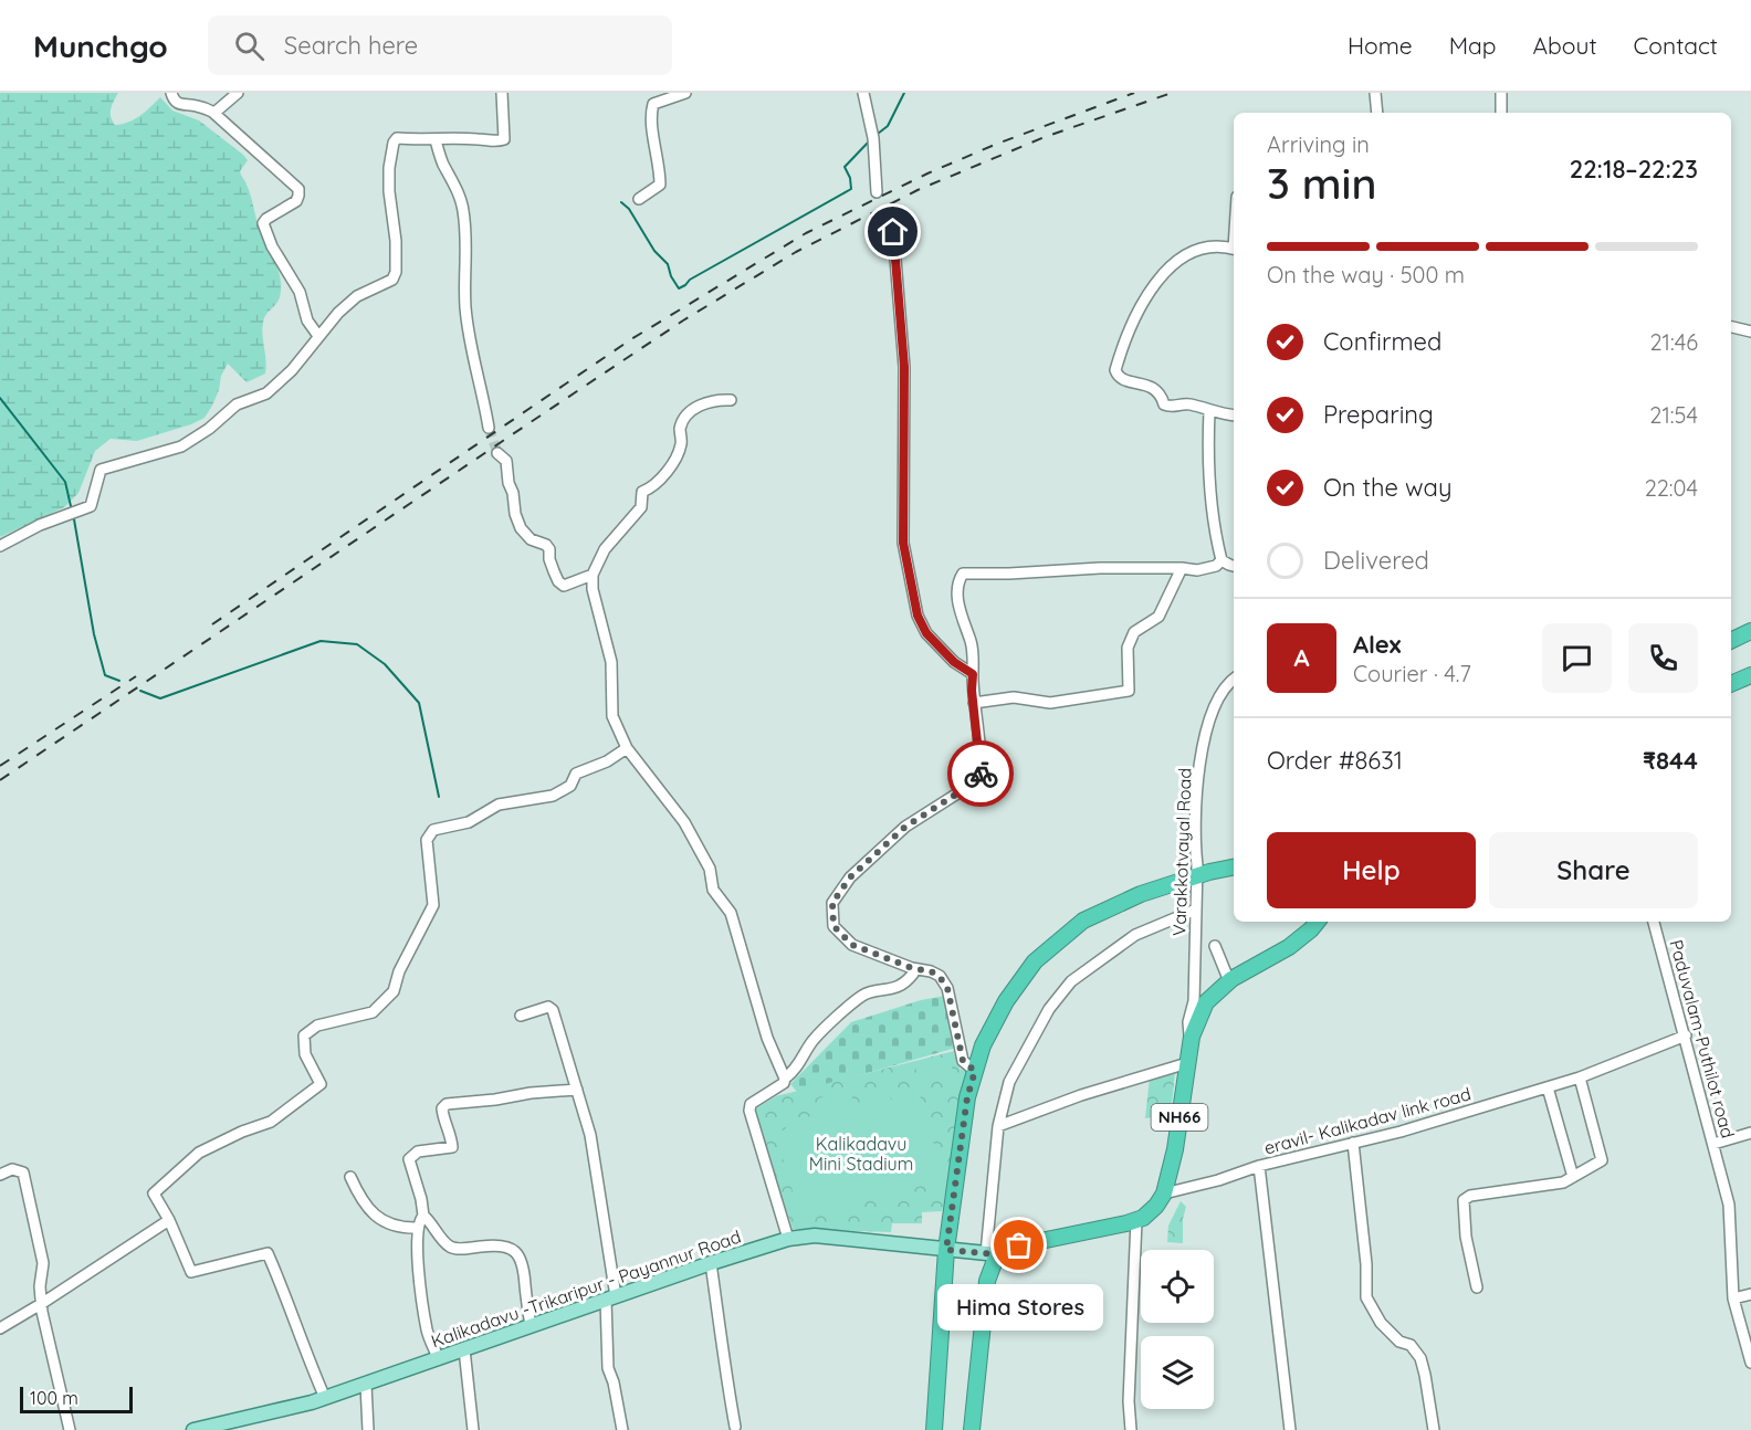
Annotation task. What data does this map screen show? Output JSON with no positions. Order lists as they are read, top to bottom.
{
  "streets": {
    "highway": ["NH66"],
    "main road": ["Kalikadavu -Trikaripur - Payannur Road"],
    "street": ["Varakkotvayal Road", "Paduvalam-Puthilot road", "eravil- Kalikadav link road"]
  },
  "crossings": [
    ["Varakkotvayal Road", "NH66"],
    ["Paduvalam-Puthilot road", "eravil- Kalikadav link road"],
    ["NH66", "eravil- Kalikadav link road"]
  ],
  "parks": ["Kalikadavu Mini Stadium"],
  "places": ["Hima Stores"],
  "scale_bar": "100 m",
  "page": {
    "header": "Munchgo",
    "search": "Search here",
    "nav": [
      "Home",
      "Map",
      "About",
      "Contact"
    ],
    "heading": ["3 min", "Arriving in", "22:18–22:23"],
    "panel": [
      "Alex",
      "Courier · 4.7",
      "Order #8631",
      "₹844"
    ],
    "bar": "On the way · 500 m",
    "list": [
      ["Confirmed", "21:46"],
      ["Preparing", "21:54"],
      ["On the way", "22:04"],
      "Delivered"
    ],
    "round": "A",
    "buttons": ["Help", "Share"],
    "bubble": "Hima Stores",
    "scale": "100 m"
  }
}
